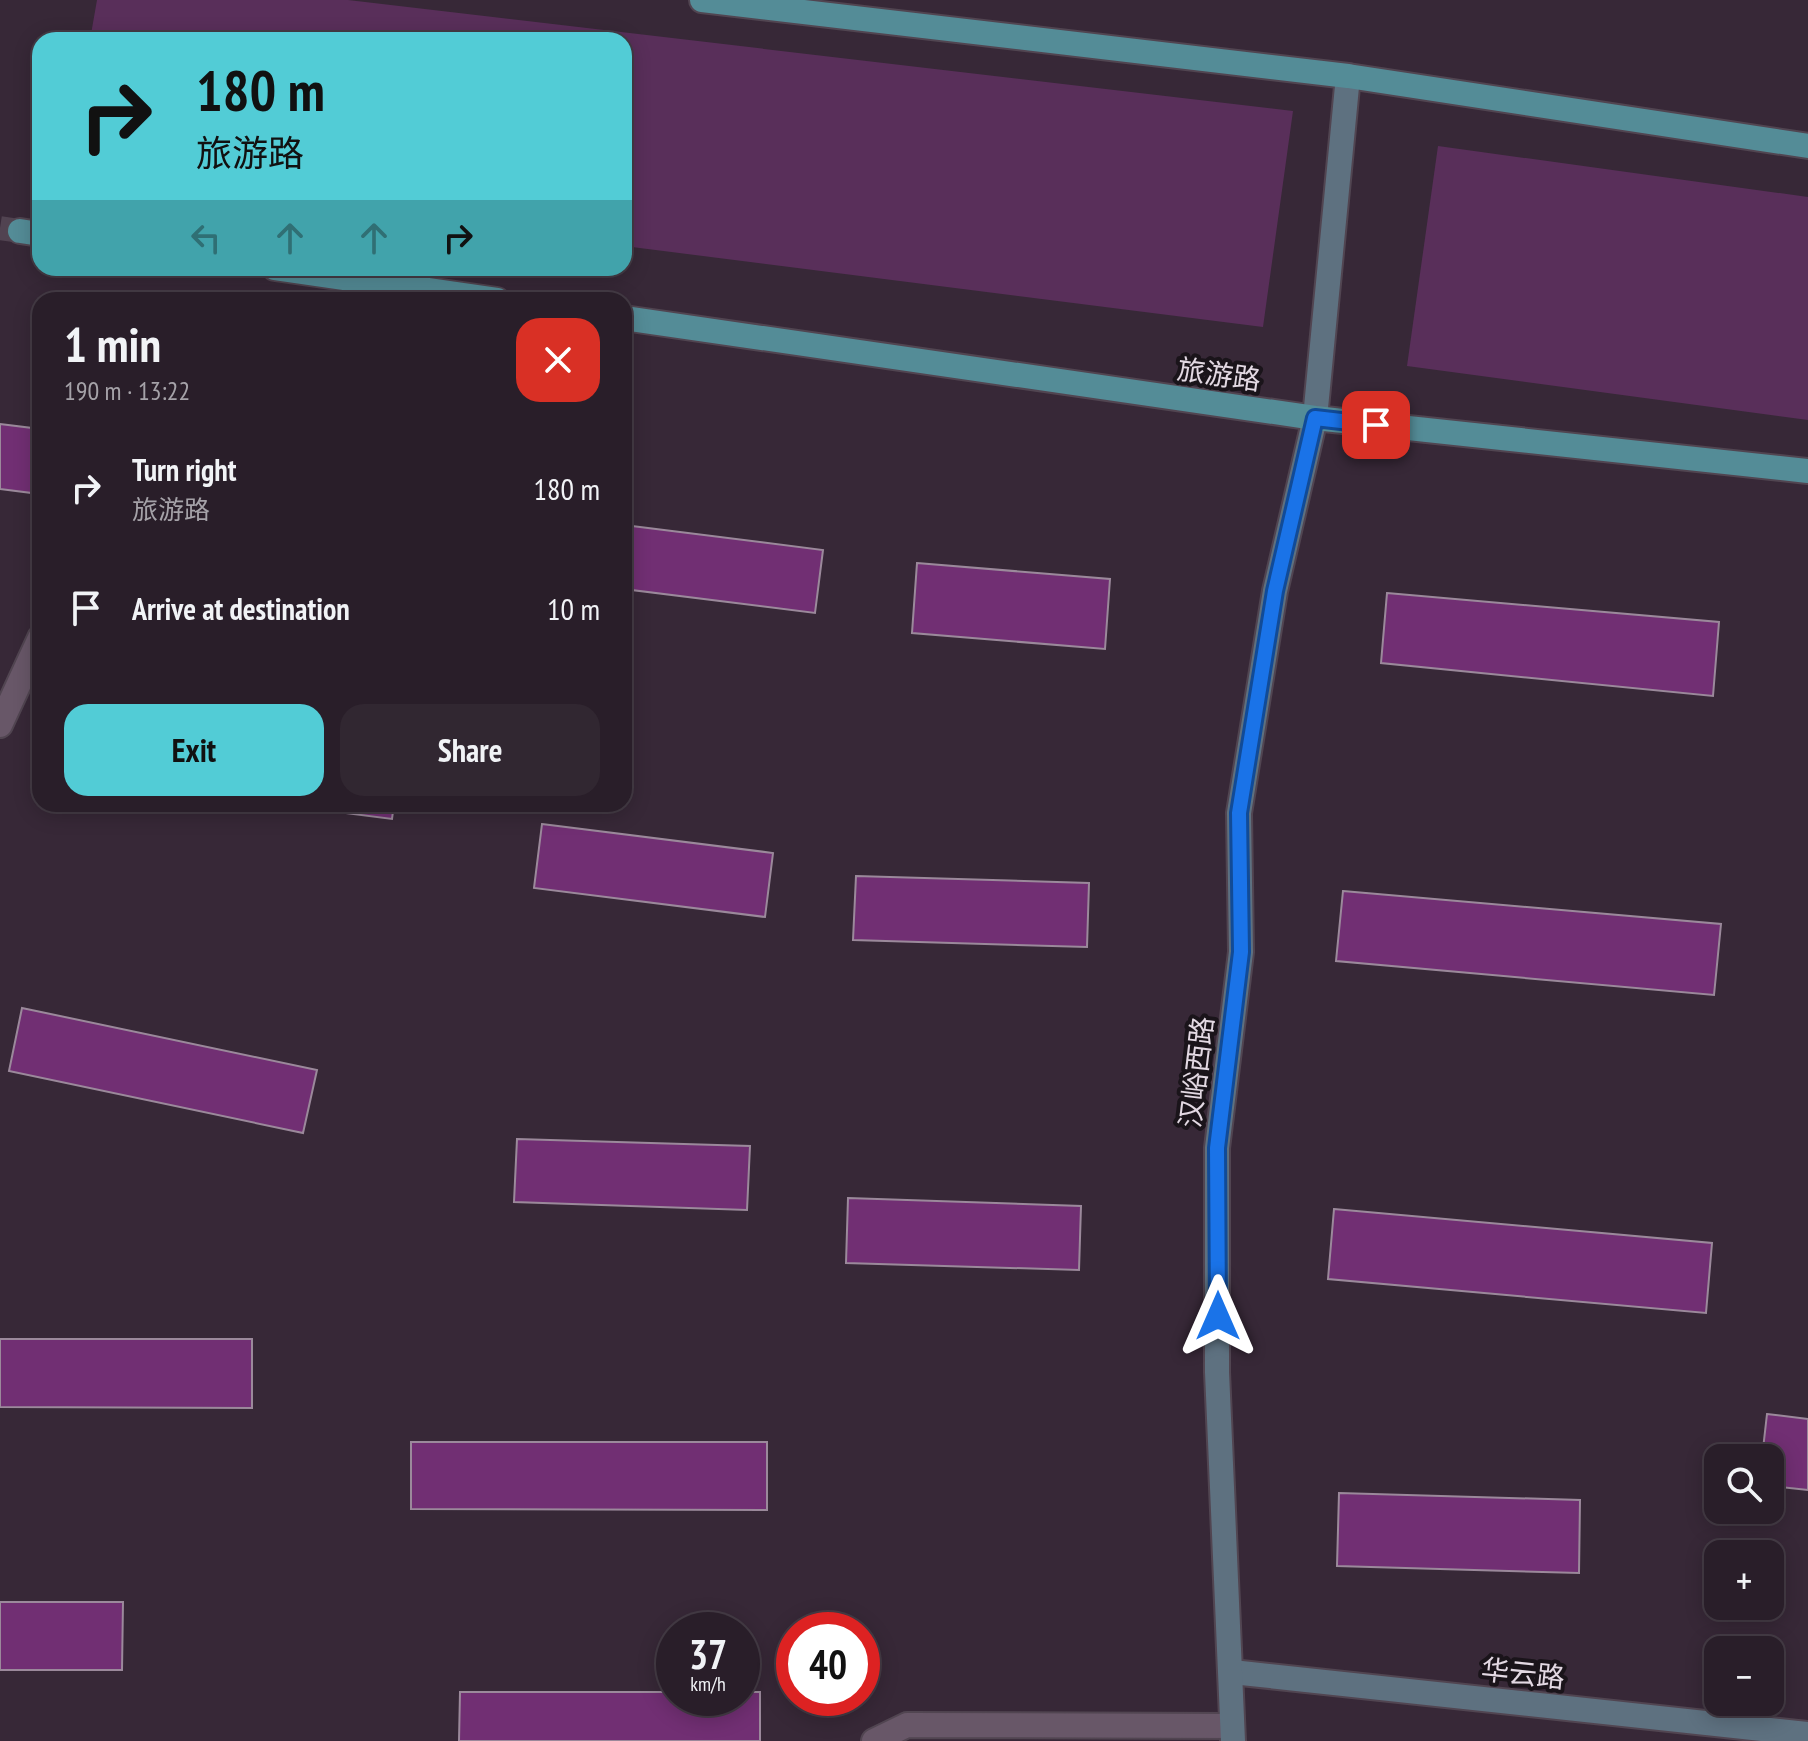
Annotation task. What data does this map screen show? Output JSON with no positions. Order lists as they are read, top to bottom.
{
  "streets": {
    "main road": ["旅游路"],
    "street": ["汉峪西路", "华云路"]
  },
  "crossings": [
    ["旅游路", "汉峪西路"],
    ["汉峪西路", "华云路"]
  ],
  "page": {
    "turn": ["180 m", "旅游路"],
    "heading": ["1 min", "190 m · 13:22"],
    "list": [
      {
        "name": "Turn right",
        "note": "旅游路",
        "value": "180 m"
      },
      {
        "name": "Arrive at destination",
        "value": "10 m"
      }
    ],
    "buttons": ["Exit", "Share"],
    "map_buttons": ["+", "−"],
    "speed": "37 km/h",
    "limit": "40"
  }
}
